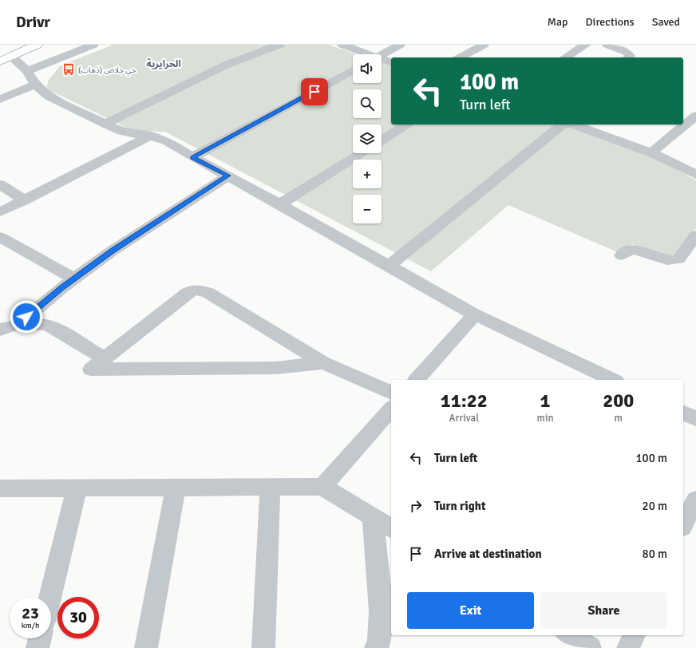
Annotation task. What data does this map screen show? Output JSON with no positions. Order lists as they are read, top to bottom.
{
  "districts": ["الحرايرية"],
  "places": {
    "bus stop": ["حي جلاص (ذهاب)"]
  },
  "page": {
    "header": "Drivr",
    "nav": ["Map", "Directions", "Saved"],
    "map_buttons": ["+", "−"],
    "turn": ["100 m", "Turn left"],
    "eta": [
      "11:22",
      "Arrival",
      "1",
      "min",
      "200",
      "m"
    ],
    "list": [
      {
        "name": "Turn left",
        "value": "100 m"
      },
      {
        "name": "Turn right",
        "value": "20 m"
      },
      {
        "name": "Arrive at destination",
        "value": "80 m"
      }
    ],
    "buttons": ["Exit", "Share"],
    "speed": "23 km/h",
    "limit": "30"
  }
}
